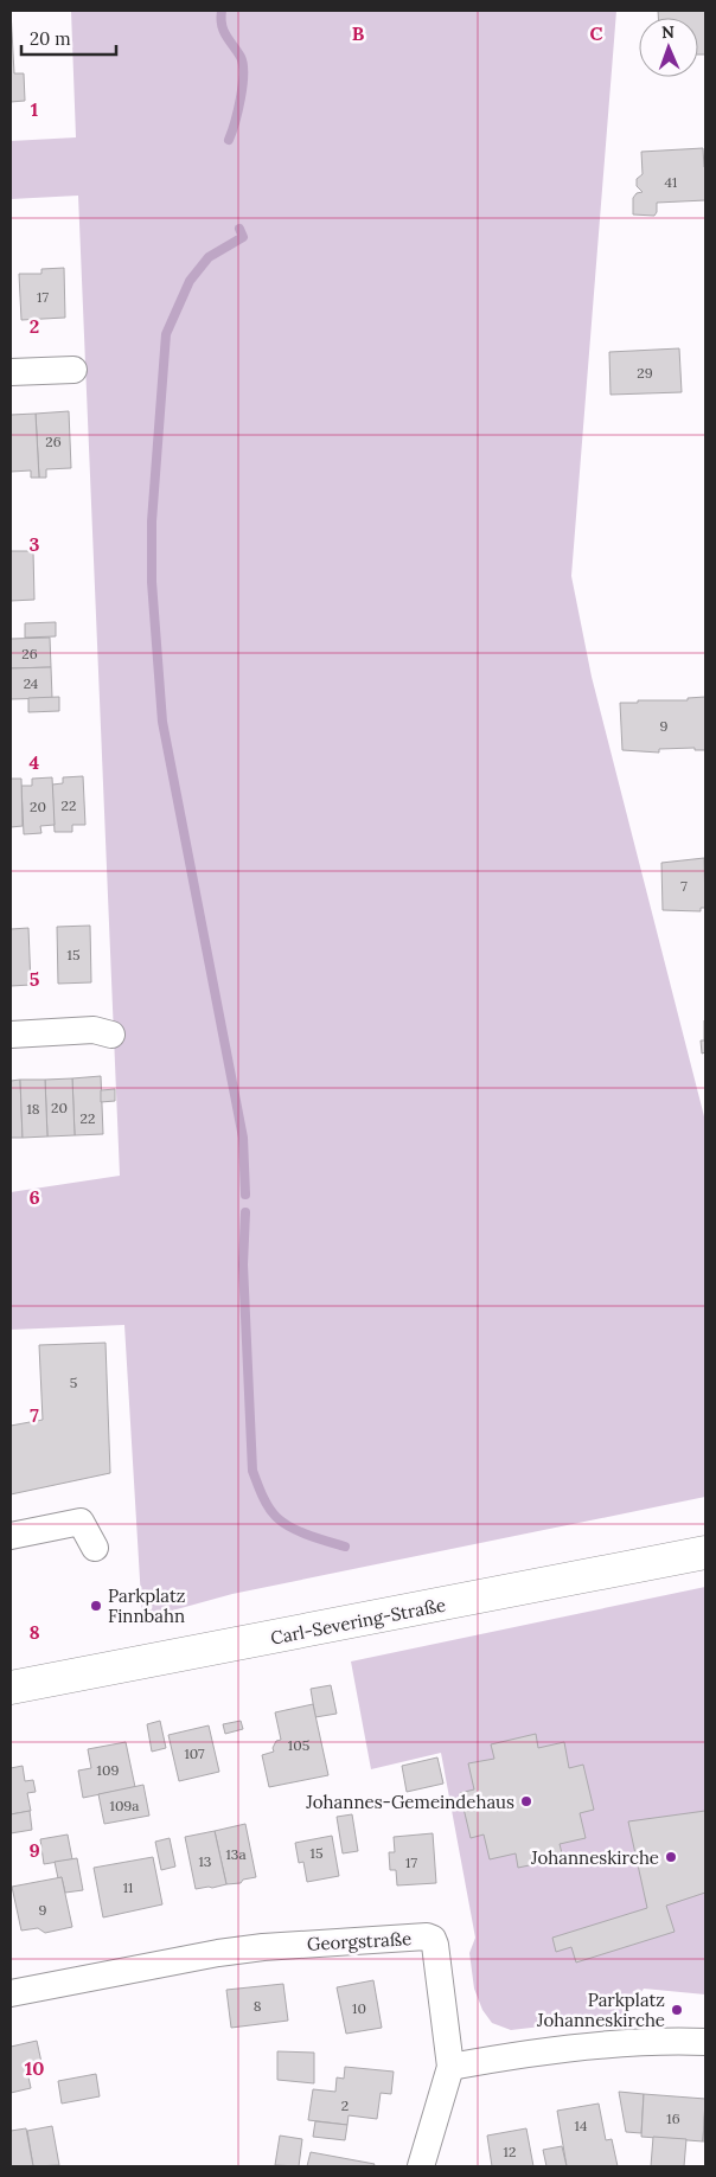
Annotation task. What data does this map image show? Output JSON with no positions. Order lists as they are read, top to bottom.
{
  "streets": {
    "street": ["Carl-Severing-Straße", "Georgstraße"]
  },
  "places": [
    "Parkplatz Finnbahn",
    "Johannes-Gemeindehaus",
    "Johanneskirche",
    "Parkplatz Johanneskirche"
  ],
  "house_numbers": [
    "41",
    "17",
    "29",
    "26",
    "26",
    "24",
    "9",
    "22",
    "20",
    "7",
    "15",
    "20",
    "18",
    "22",
    "5",
    "105",
    "107",
    "109",
    "109a",
    "15",
    "13a",
    "13",
    "17",
    "11",
    "9",
    "8",
    "10",
    "2",
    "16",
    "14",
    "12"
  ],
  "scale_bar": "20 m",
  "north": "top",
  "grid": {
    "columns": ["B", "C"],
    "rows": [
      "1",
      "2",
      "3",
      "4",
      "5",
      "6",
      "7",
      "8",
      "9",
      "10"
    ]
  }
}
